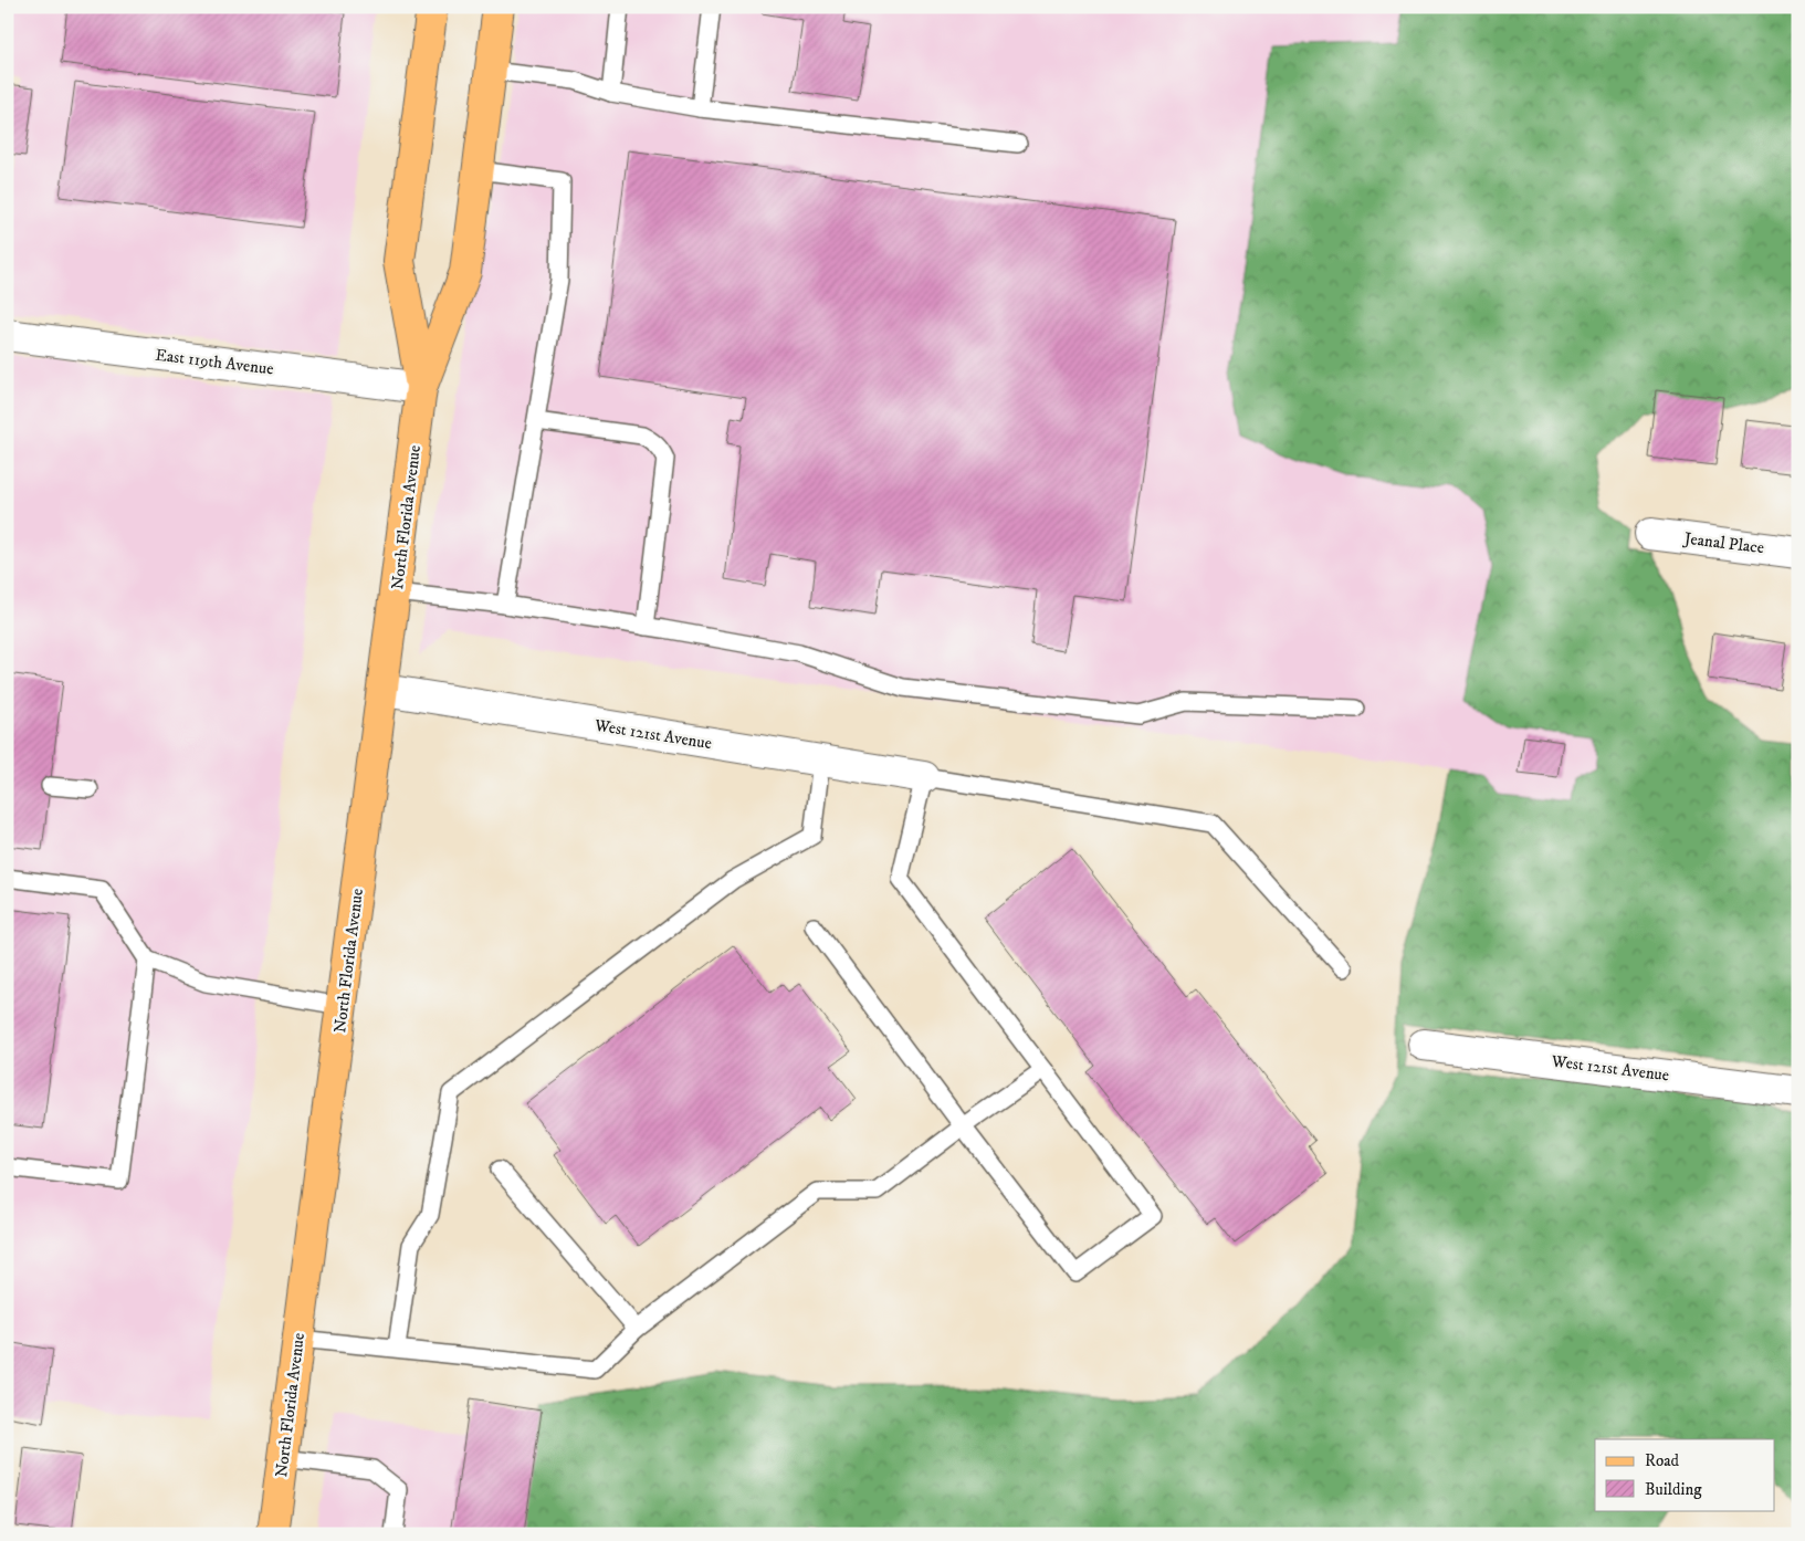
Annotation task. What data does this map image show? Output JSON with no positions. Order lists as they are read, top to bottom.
{
  "streets": {
    "main road": ["North Florida Avenue"],
    "street": ["East 119th Avenue", "Jeanal Place", "West 121st Avenue"]
  },
  "crossings": [
    ["East 119th Avenue", "North Florida Avenue"],
    ["North Florida Avenue", "West 121st Avenue"]
  ],
  "legend": ["Road", "Building"]
}
